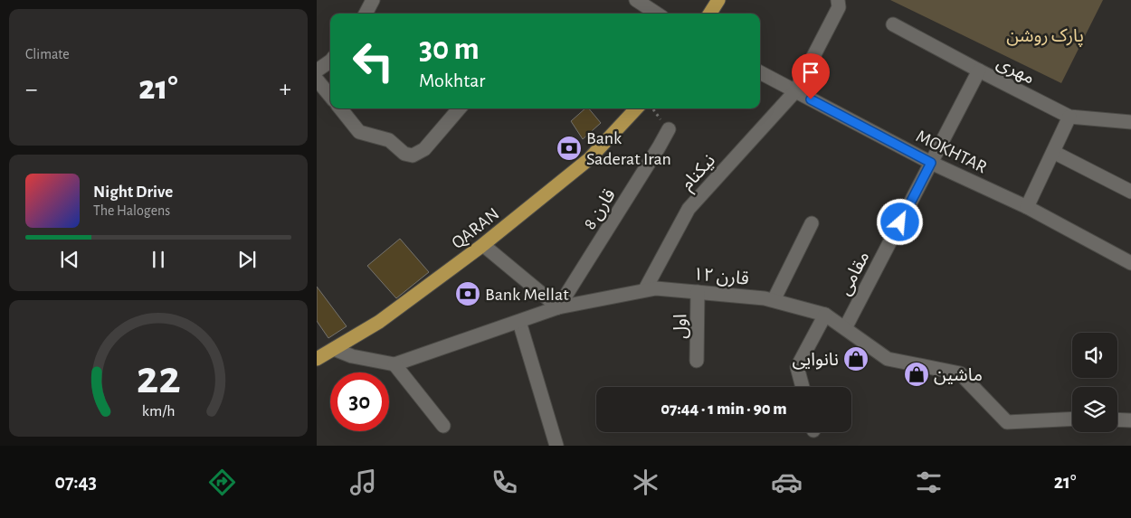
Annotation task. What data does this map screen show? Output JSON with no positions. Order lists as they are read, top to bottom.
{
  "streets": {
    "main road": ["QARAN"],
    "street": [
      "مهری",
      "MOKHTAR",
      "نیکنام",
      "قارن 8",
      "مقامی",
      "قارن ۱۲",
      "اول"
    ]
  },
  "crossings": [
    ["مهری", "مقامی"],
    ["MOKHTAR", "نیکنام"],
    ["MOKHTAR", "مقامی"],
    ["نیکنام", "قارن ۱۲"],
    ["قارن 8", "قارن ۱۲"],
    ["QARAN", "قارن ۱۲"],
    ["مقامی", "قارن ۱۲"],
    ["قارن ۱۲", "اول"]
  ],
  "parks": ["پارک روشن"],
  "places": {
    "bank": ["Bank Saderat Iran", "Bank Mellat"],
    "shop": ["نانوایی", "ماشین"]
  },
  "page": {
    "tile": "Climate",
    "turn": ["30 m", "Mokhtar"],
    "heat": ["−", "21°", "+"],
    "song": ["Night Drive", "The Halogens"],
    "limit": "30",
    "trip": "07:44 · 1 min · 90 m",
    "tabs": ["07:43", "21°"],
    "gauge": ["22", "km/h"]
  }
}
